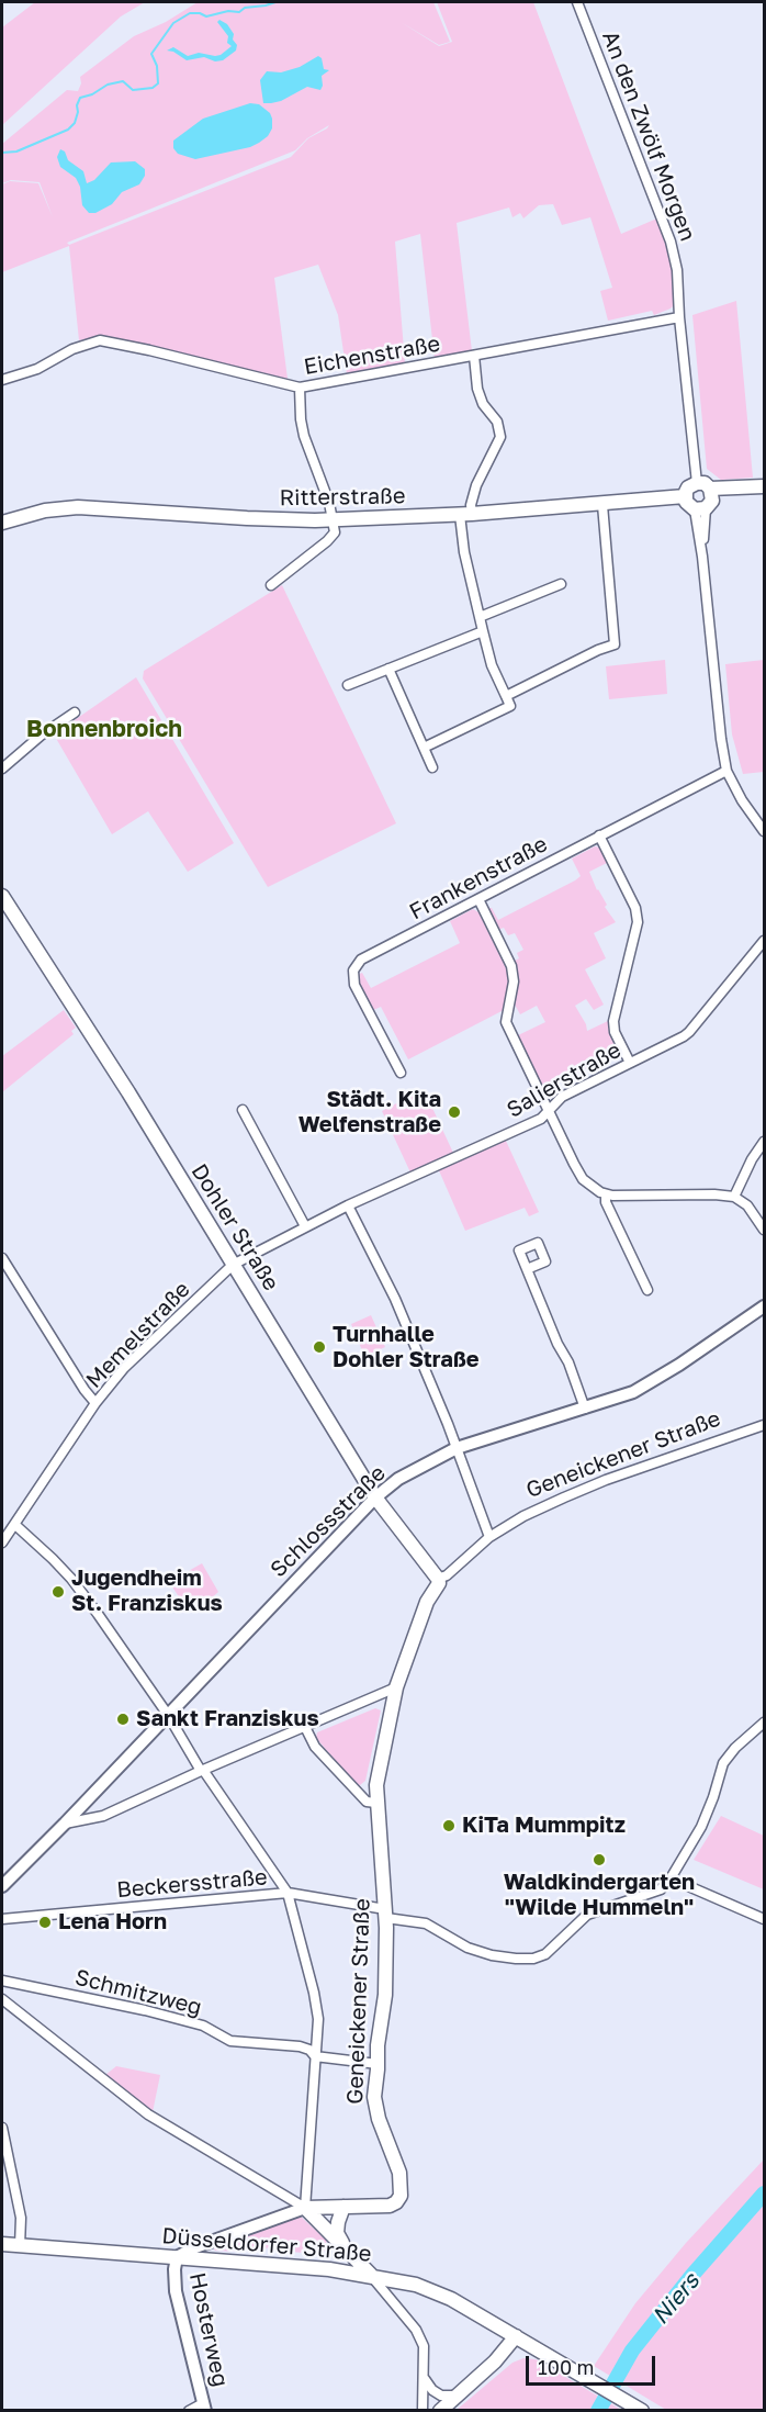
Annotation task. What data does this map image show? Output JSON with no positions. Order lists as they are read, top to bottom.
{
  "streets": {
    "main road": [
      "Ritterstraße",
      "Dohler Straße",
      "Geneickener Straße",
      "Düsseldorfer Straße"
    ],
    "street": [
      "An den Zwölf Morgen",
      "Eichenstraße",
      "Frankenstraße",
      "Salierstraße",
      "Memelstraße",
      "Schlossstraße",
      "Beckersstraße",
      "Schmitzweg",
      "Hosterweg"
    ]
  },
  "crossings": [
    ["An den Zwölf Morgen", "Eichenstraße"],
    ["Salierstraße", "Memelstraße"],
    ["Dohler Straße", "Memelstraße"],
    ["Dohler Straße", "Geneickener Straße"],
    ["Dohler Straße", "Schlossstraße"],
    ["Geneickener Straße", "Beckersstraße"],
    ["Geneickener Straße", "Schmitzweg"],
    ["Geneickener Straße", "Düsseldorfer Straße"],
    ["Geneickener Straße", "Hosterweg"],
    ["Düsseldorfer Straße", "Hosterweg"]
  ],
  "districts": ["Bonnenbroich"],
  "water": ["Niers"],
  "places": [
    "Städt. Kita Welfenstraße",
    "Turnhalle Dohler Straße",
    "Jugendheim St. Franziskus",
    "Sankt Franziskus",
    "KiTa Mummpitz",
    "Waldkindergarten \"Wilde Hummeln\"",
    "Lena Horn"
  ],
  "scale_bar": "100 m"
}
